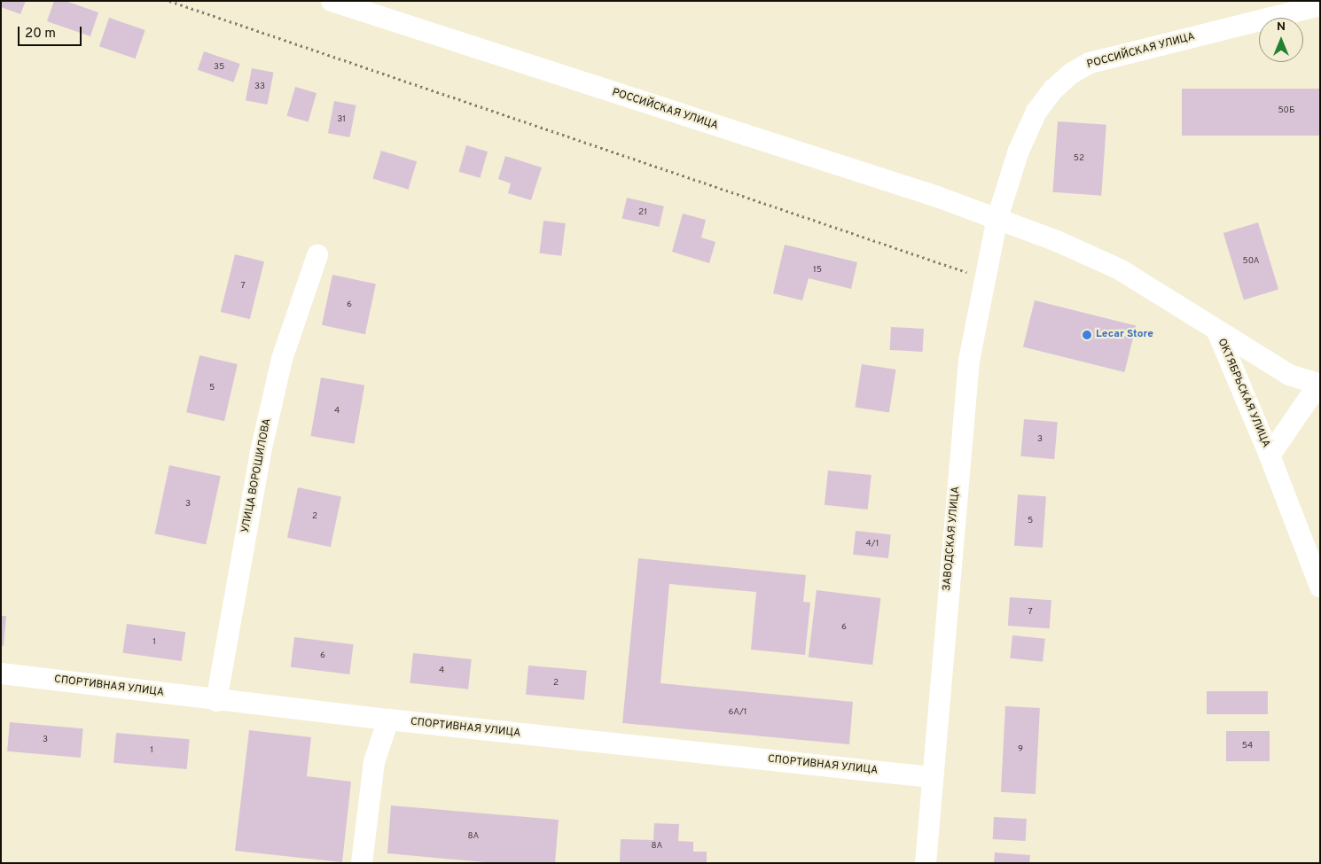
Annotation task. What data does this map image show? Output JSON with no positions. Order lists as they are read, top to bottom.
{
  "streets": {
    "street": [
      "РОССИЙСКАЯ УЛИЦА",
      "ОКТЯБРЬСКАЯ УЛИЦА",
      "УЛИЦА ВОРОШИЛОВА",
      "ЗАВОДСКАЯ УЛИЦА",
      "СПОРТИВНАЯ УЛИЦА"
    ]
  },
  "crossings": [
    ["РОССИЙСКАЯ УЛИЦА", "ОКТЯБРЬСКАЯ УЛИЦА"],
    ["РОССИЙСКАЯ УЛИЦА", "ЗАВОДСКАЯ УЛИЦА"],
    ["УЛИЦА ВОРОШИЛОВА", "СПОРТИВНАЯ УЛИЦА"],
    ["ЗАВОДСКАЯ УЛИЦА", "СПОРТИВНАЯ УЛИЦА"]
  ],
  "places": ["Lecar Store"],
  "house_numbers": [
    "35",
    "33",
    "50Б",
    "31",
    "52",
    "21",
    "50А",
    "15",
    "7",
    "6",
    "5",
    "4",
    "3",
    "3",
    "2",
    "5",
    "4/1",
    "7",
    "6",
    "1",
    "6",
    "4",
    "2",
    "6А/1",
    "3",
    "54",
    "9",
    "1",
    "8А",
    "8А"
  ],
  "scale_bar": "20 m",
  "north": "top"
}
